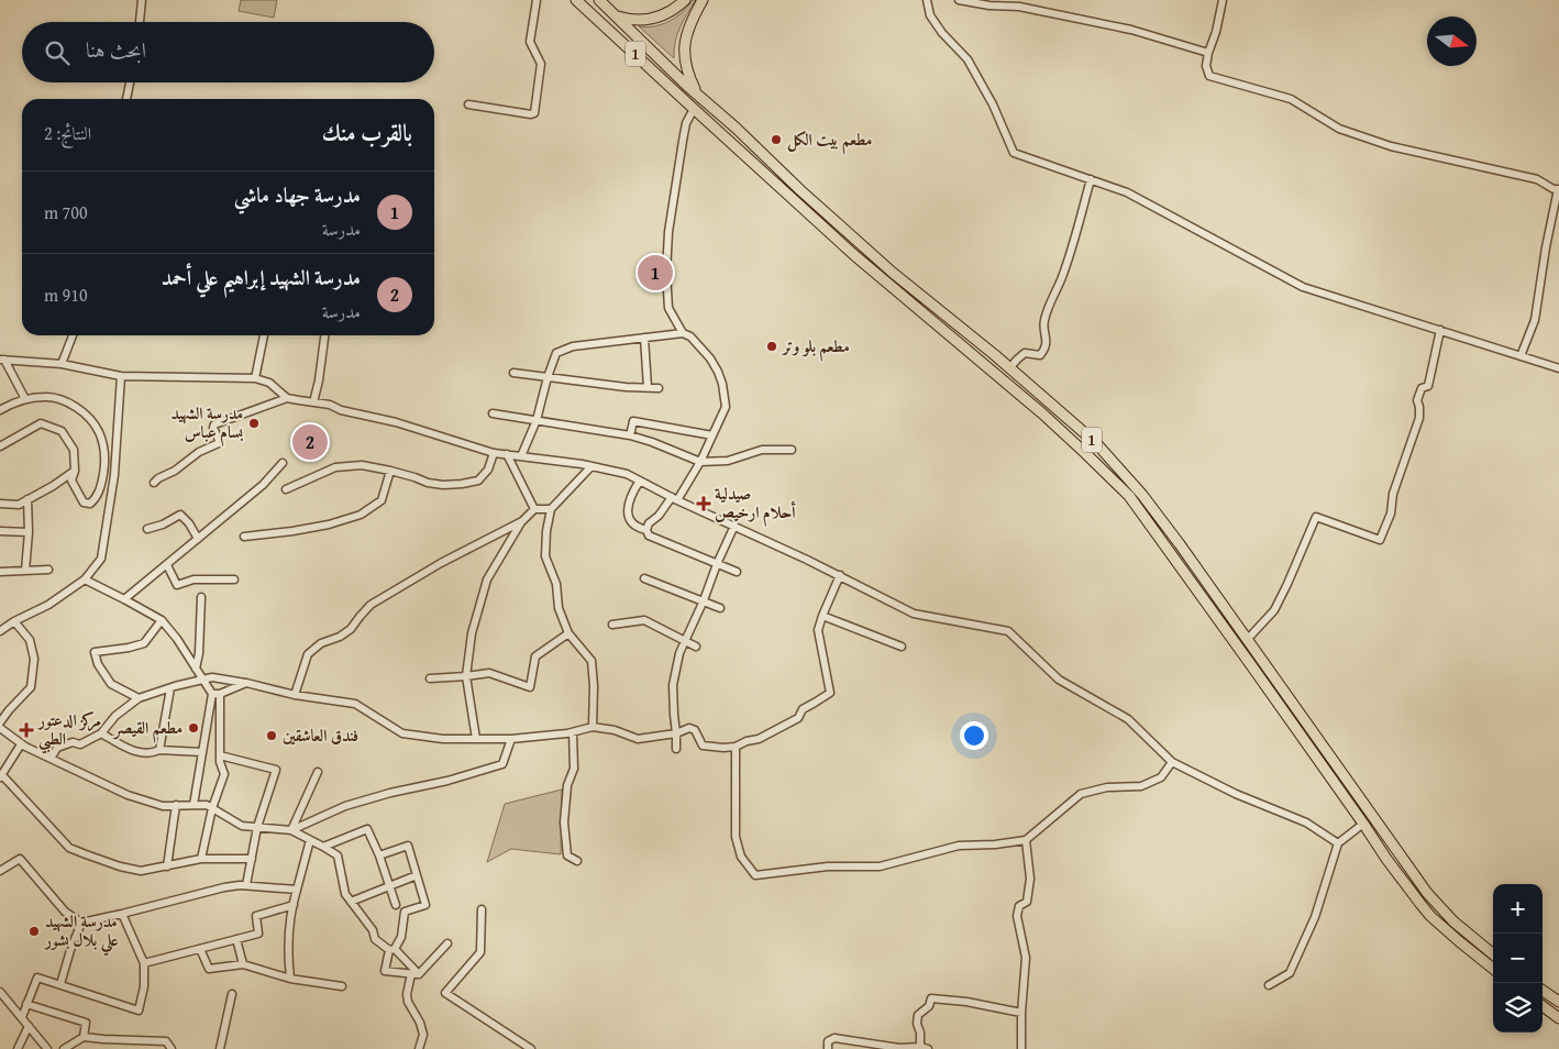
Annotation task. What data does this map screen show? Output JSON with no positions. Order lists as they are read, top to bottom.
{
  "streets": {
    "main road": ["1"]
  },
  "places": {
    "other": [
      "مطعم بيت الكل",
      "مطعم بلو وتر",
      "مدرسة الشهيد بسام عباس",
      "مطعم القيصر",
      "فندق العاشقين",
      "مدرسة الشهيد علي بلال بشور"
    ],
    "health": ["صيدلية أحلام ارخيص", "مركز الدعتور الطبي"]
  },
  "north": "right",
  "page": {
    "search": "ابحث هنا",
    "heading": ["بالقرب منك", "النتائج: 2"],
    "list": [
      {
        "mark": "1",
        "name": "مدرسة جهاد ماشي",
        "note": "مدرسة",
        "value": "700 m"
      },
      {
        "mark": "2",
        "name": "مدرسة الشهيد إبراهيم علي أحمد",
        "note": "مدرسة",
        "value": "910 m"
      }
    ],
    "pins": ["1", "2"],
    "map_buttons": ["+", "−"]
  }
}
